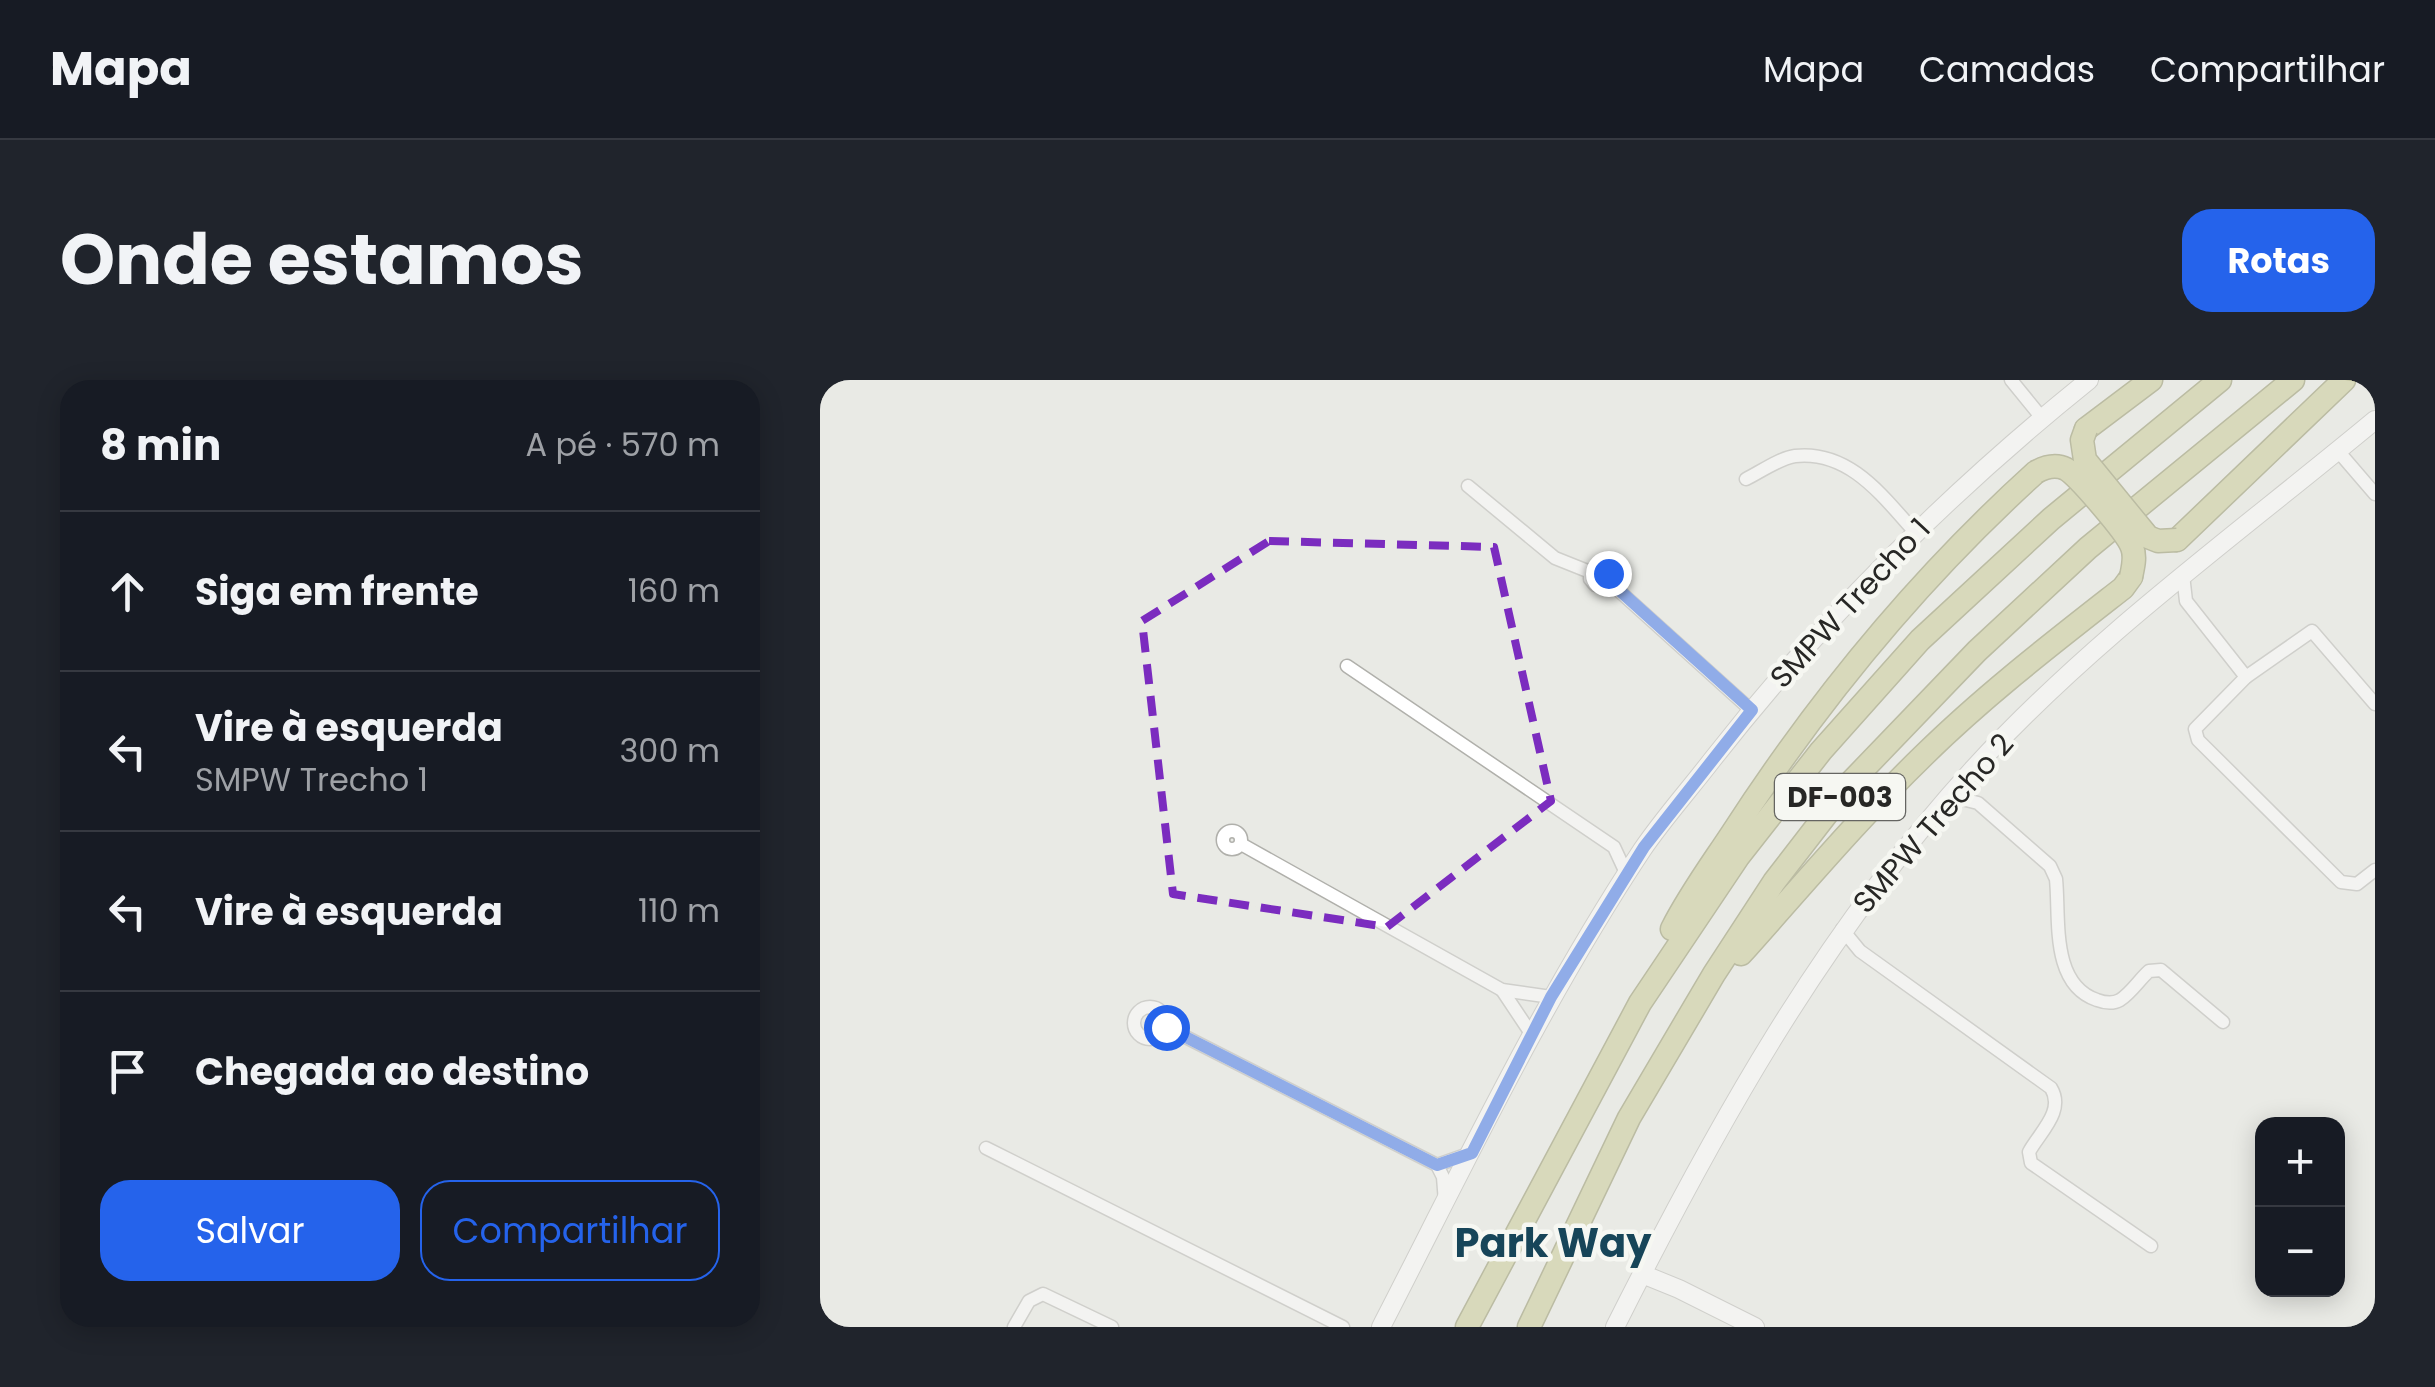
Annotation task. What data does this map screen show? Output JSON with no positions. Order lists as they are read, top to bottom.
{
  "streets": {
    "highway": ["DF-003"],
    "street": ["SMPW Trecho 1", "SMPW Trecho 2"]
  },
  "districts": ["Park Way"],
  "page": {
    "header": "Mapa",
    "nav": ["Mapa", "Camadas", "Compartilhar"],
    "title": "Onde estamos",
    "buttons": [
      "Rotas",
      ["Salvar", "Compartilhar"]
    ],
    "heading": ["8 min", "A pé · 570 m"],
    "list": [
      ["Siga em frente", "160 m"],
      ["Vire à esquerda", "SMPW Trecho 1", "300 m"],
      ["Vire à esquerda", "110 m"],
      "Chegada ao destino"
    ],
    "map_buttons": ["+", "−"]
  }
}
